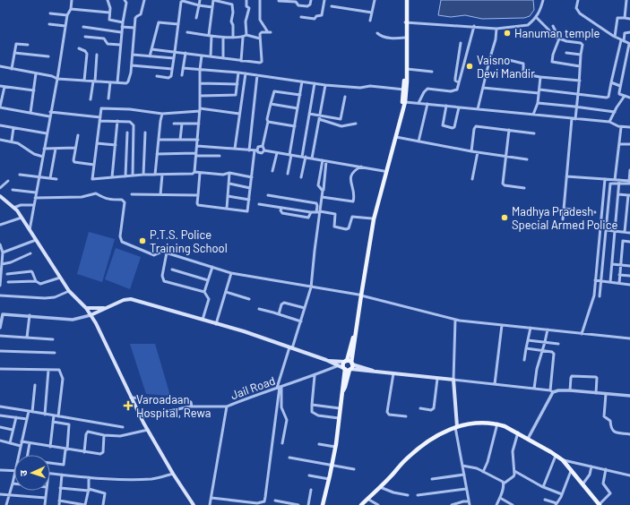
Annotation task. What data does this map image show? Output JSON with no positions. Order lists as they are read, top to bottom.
{
  "streets": {
    "street": ["Jail Road"]
  },
  "places": {
    "other": [
      "Hanuman temple",
      "Vaisno Devi Mandir",
      "Madhya Pradesh Special Armed Police",
      "P.T.S. Police Training School"
    ],
    "health": ["Varoadaan Hospital, Rewa"]
  },
  "north": "left"
}
